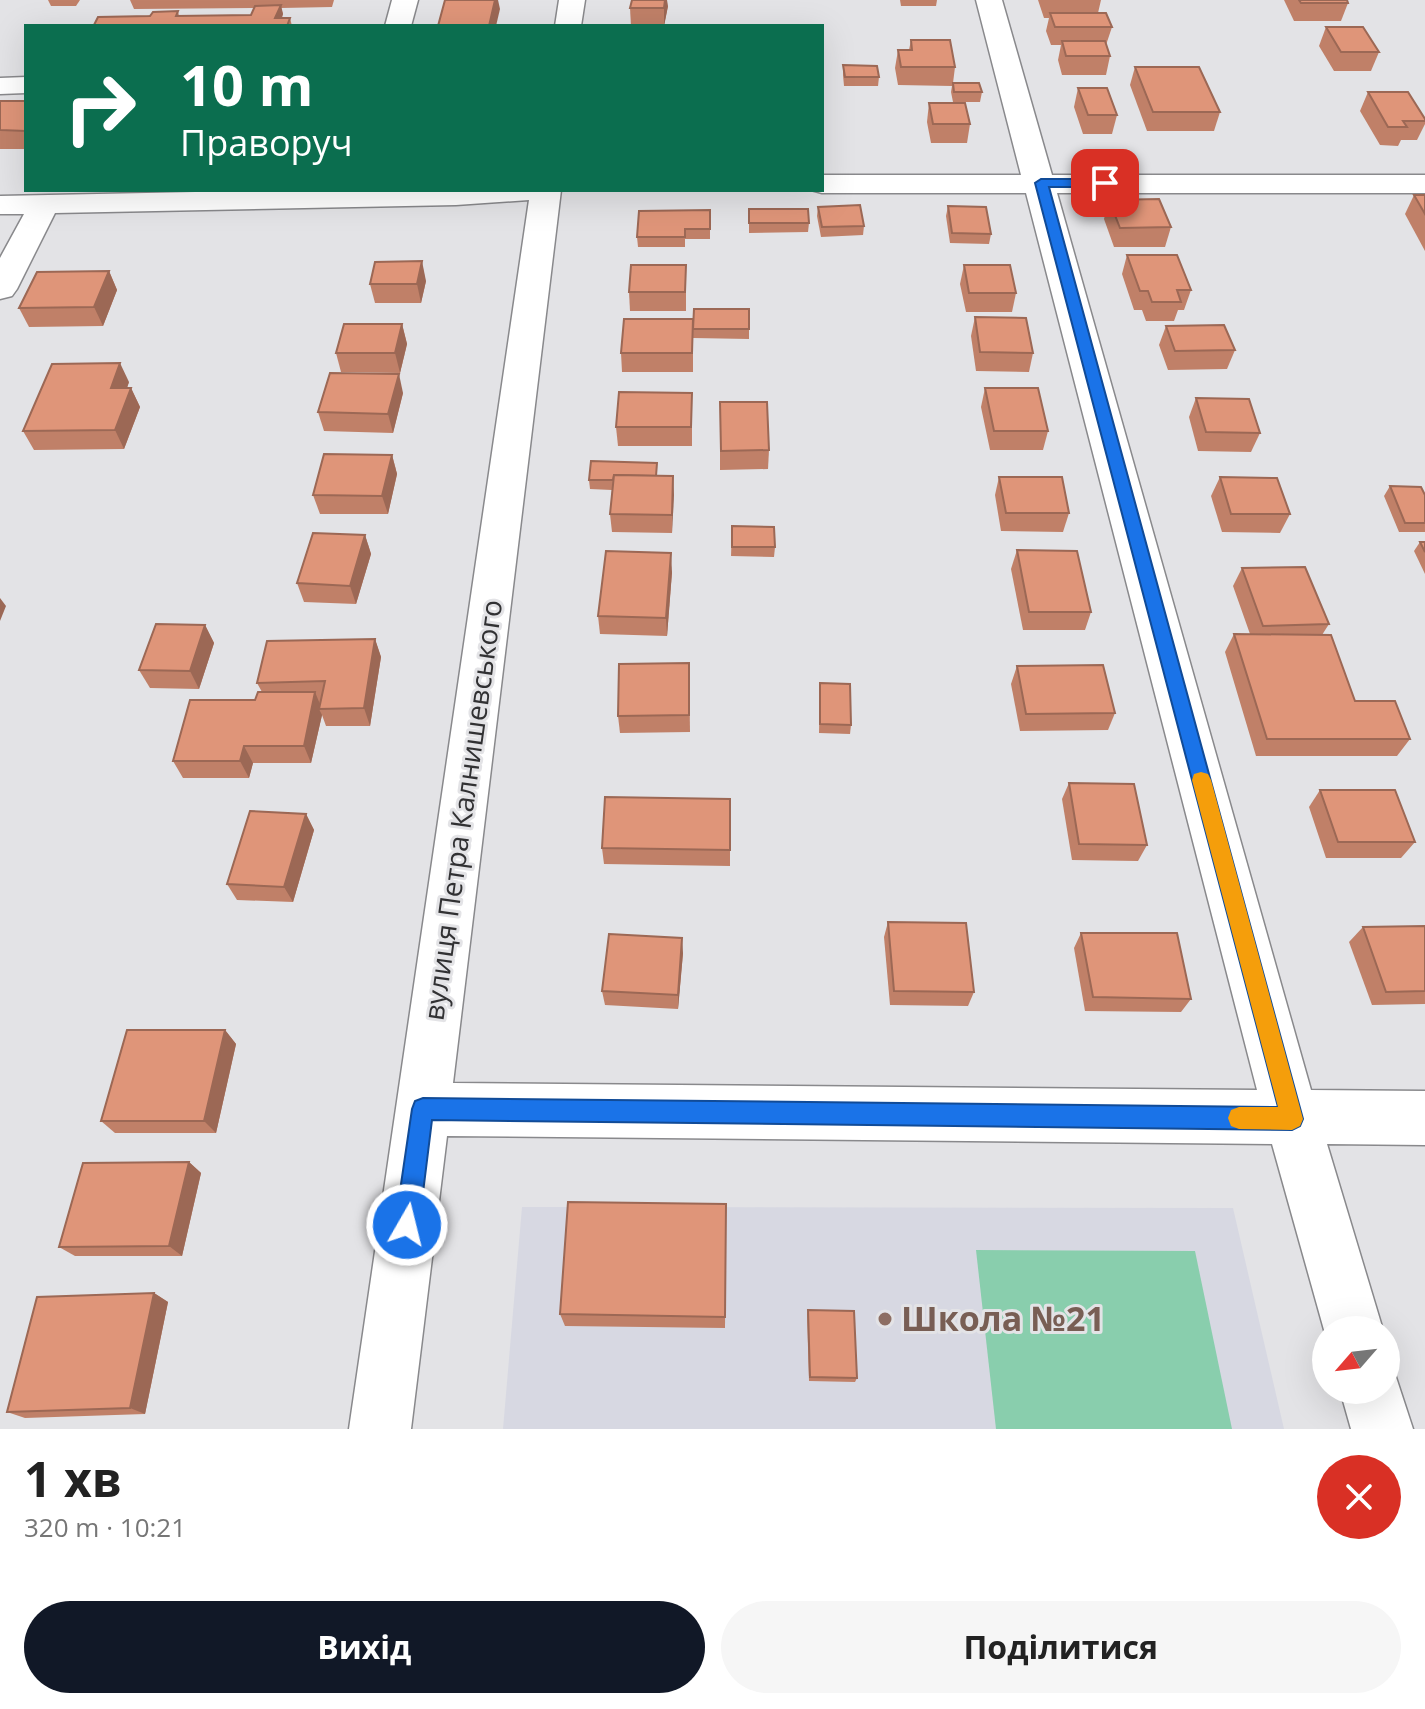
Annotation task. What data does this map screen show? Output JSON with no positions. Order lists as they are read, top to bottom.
{
  "streets": {
    "street": ["вулиця Петра Калнишевського"]
  },
  "places": ["Школа №21"],
  "north": "bottom left",
  "page": {
    "turn": ["10 m", "Праворуч"],
    "heading": ["1 хв", "320 m · 10:21"],
    "buttons": ["Вихід", "Поділитися"]
  }
}
